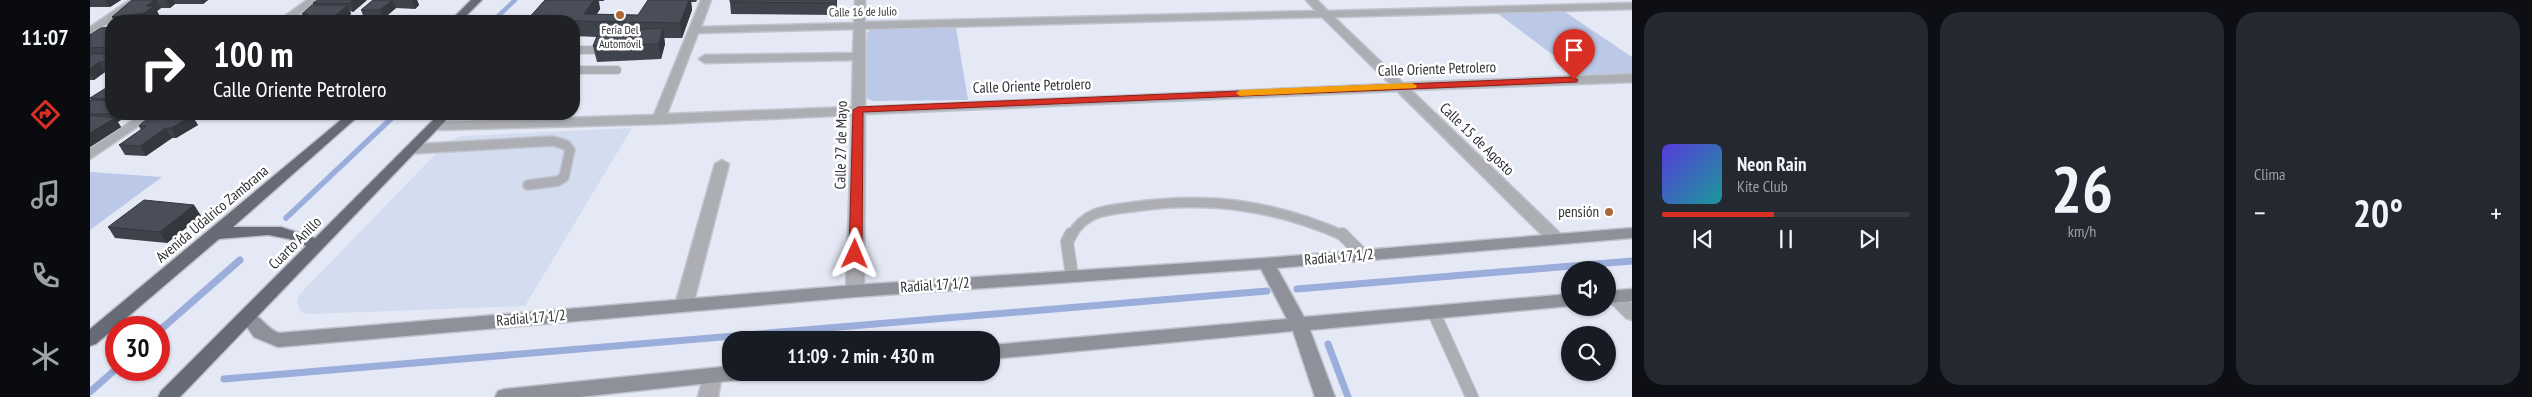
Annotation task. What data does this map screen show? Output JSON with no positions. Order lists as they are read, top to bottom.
{
  "streets": {
    "highway": ["Avenida Udalrico Zambrana", "Cuarto Anillo"],
    "main road": ["Radial 17 1/2"],
    "street": [
      "Calle 16 de Julio",
      "Calle Oriente Petrolero",
      "Calle 15 de Agosto",
      "Calle 27 de Mayo"
    ]
  },
  "crossings": [
    ["Calle 16 de Julio", "Calle 15 de Agosto"],
    ["Calle 16 de Julio", "Calle 27 de Mayo"],
    ["Calle Oriente Petrolero", "Calle 15 de Agosto"],
    ["Calle Oriente Petrolero", "Calle 27 de Mayo"],
    ["Calle Oriente Petrolero", "Cuarto Anillo"],
    ["Calle 15 de Agosto", "Radial 17 1/2"],
    ["Calle 27 de Mayo", "Radial 17 1/2"],
    ["Cuarto Anillo", "Radial 17 1/2"]
  ],
  "places": ["Feria Del Automóvil", "pensión"],
  "page": {
    "tabs": "11:07",
    "tile": [
      ["26", "km/h"],
      "Clima"
    ],
    "turn": ["100 m", "Calle Oriente Petrolero"],
    "song": ["Neon Rain", "Kite Club"],
    "heat": ["−", "20°", "+"],
    "limit": "30",
    "trip": "11:09 · 2 min · 430 m"
  }
}
